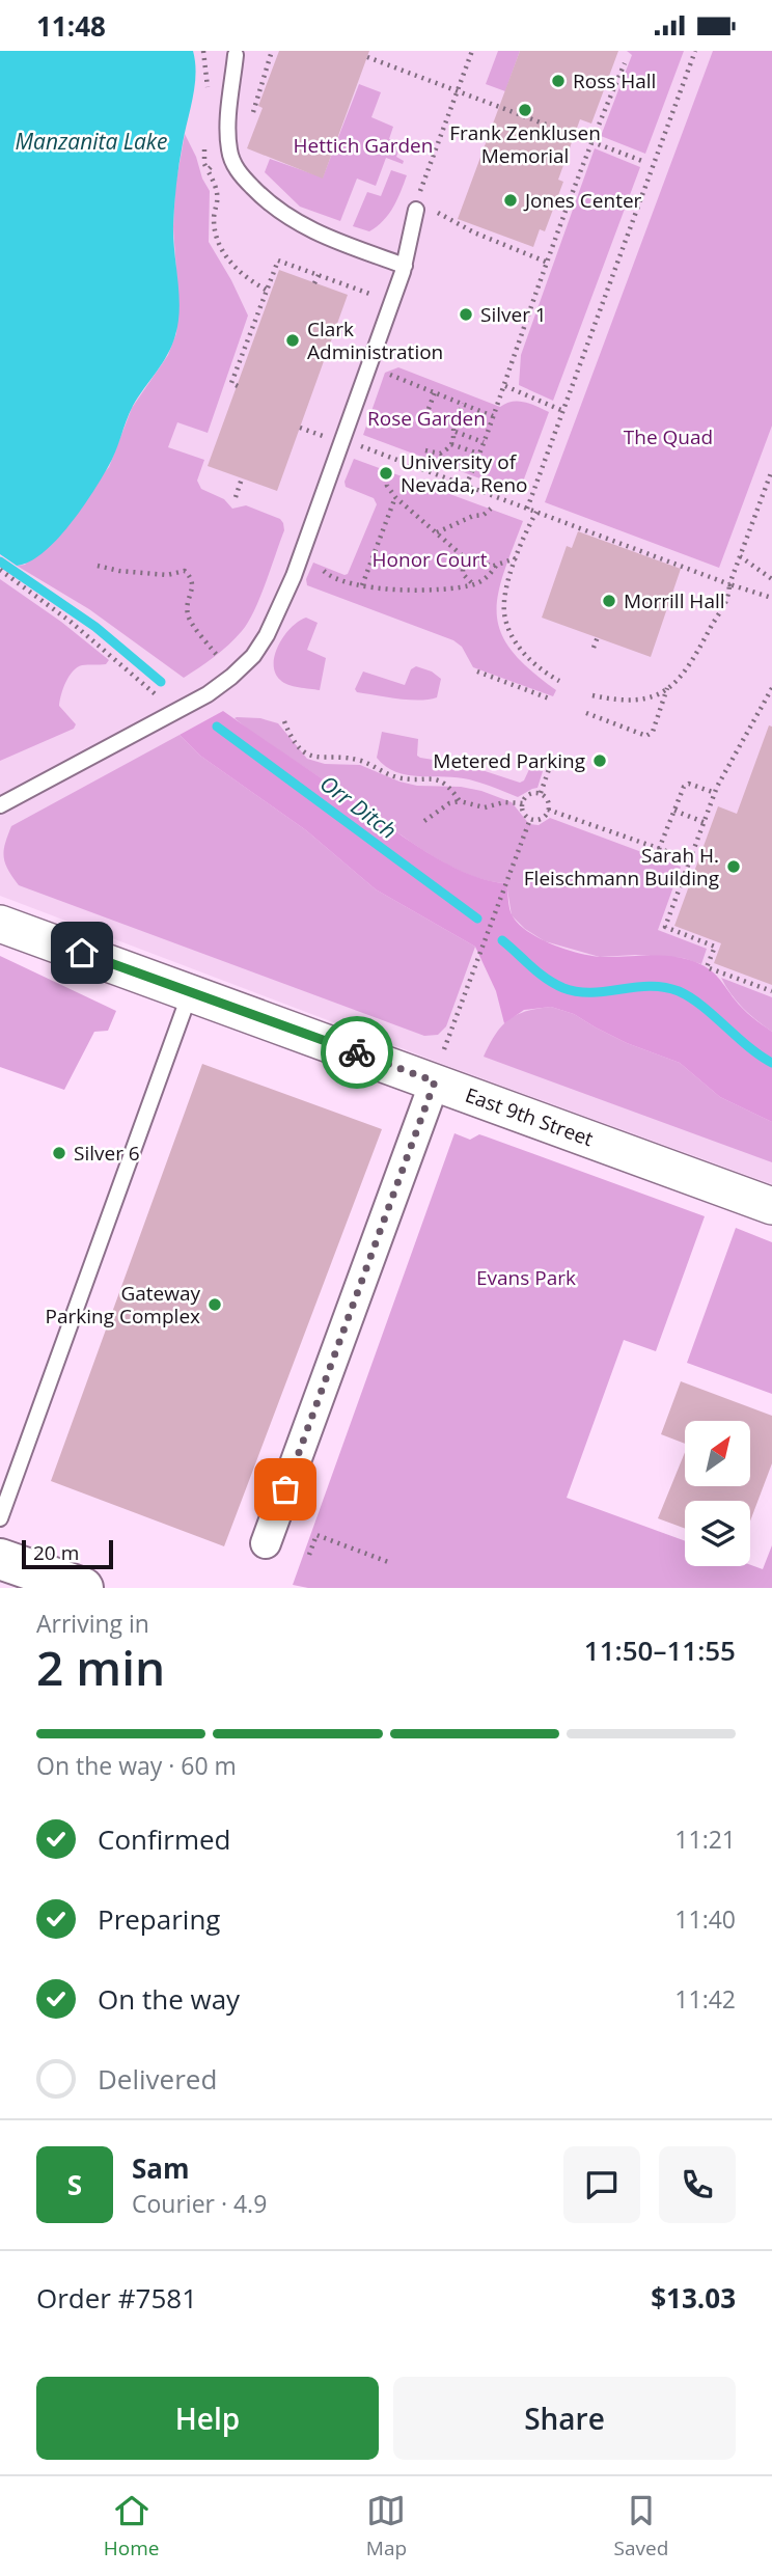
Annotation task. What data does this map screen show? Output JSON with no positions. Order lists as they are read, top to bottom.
{
  "streets": {
    "street": ["East 9th Street"]
  },
  "water": ["Manzanita Lake", "Orr Ditch"],
  "parks": [
    "Hettich Garden",
    "Rose Garden",
    "The Quad",
    "Honor Court",
    "Evans Park"
  ],
  "places": [
    "Ross Hall",
    "Frank Zenklusen Memorial",
    "Jones Center",
    "Silver 1",
    "Clark Administration",
    "University of Nevada, Reno",
    "Morrill Hall",
    "Metered Parking",
    "Sarah H. Fleischmann Building",
    "Silver 6",
    "Gateway Parking Complex"
  ],
  "scale_bar": "20 m",
  "north": "top right",
  "page": {
    "status": "11:48",
    "scale": "20 m",
    "heading": ["2 min", "Arriving in", "11:50–11:55"],
    "panel": [
      "Sam",
      "Courier · 4.9",
      "Order #7581",
      "$13.03"
    ],
    "bar": "On the way · 60 m",
    "list": [
      ["Confirmed", "11:21"],
      ["Preparing", "11:40"],
      ["On the way", "11:42"],
      "Delivered"
    ],
    "round": "S",
    "buttons": ["Help", "Share"],
    "tabs": ["Home", "Map", "Saved"]
  }
}
